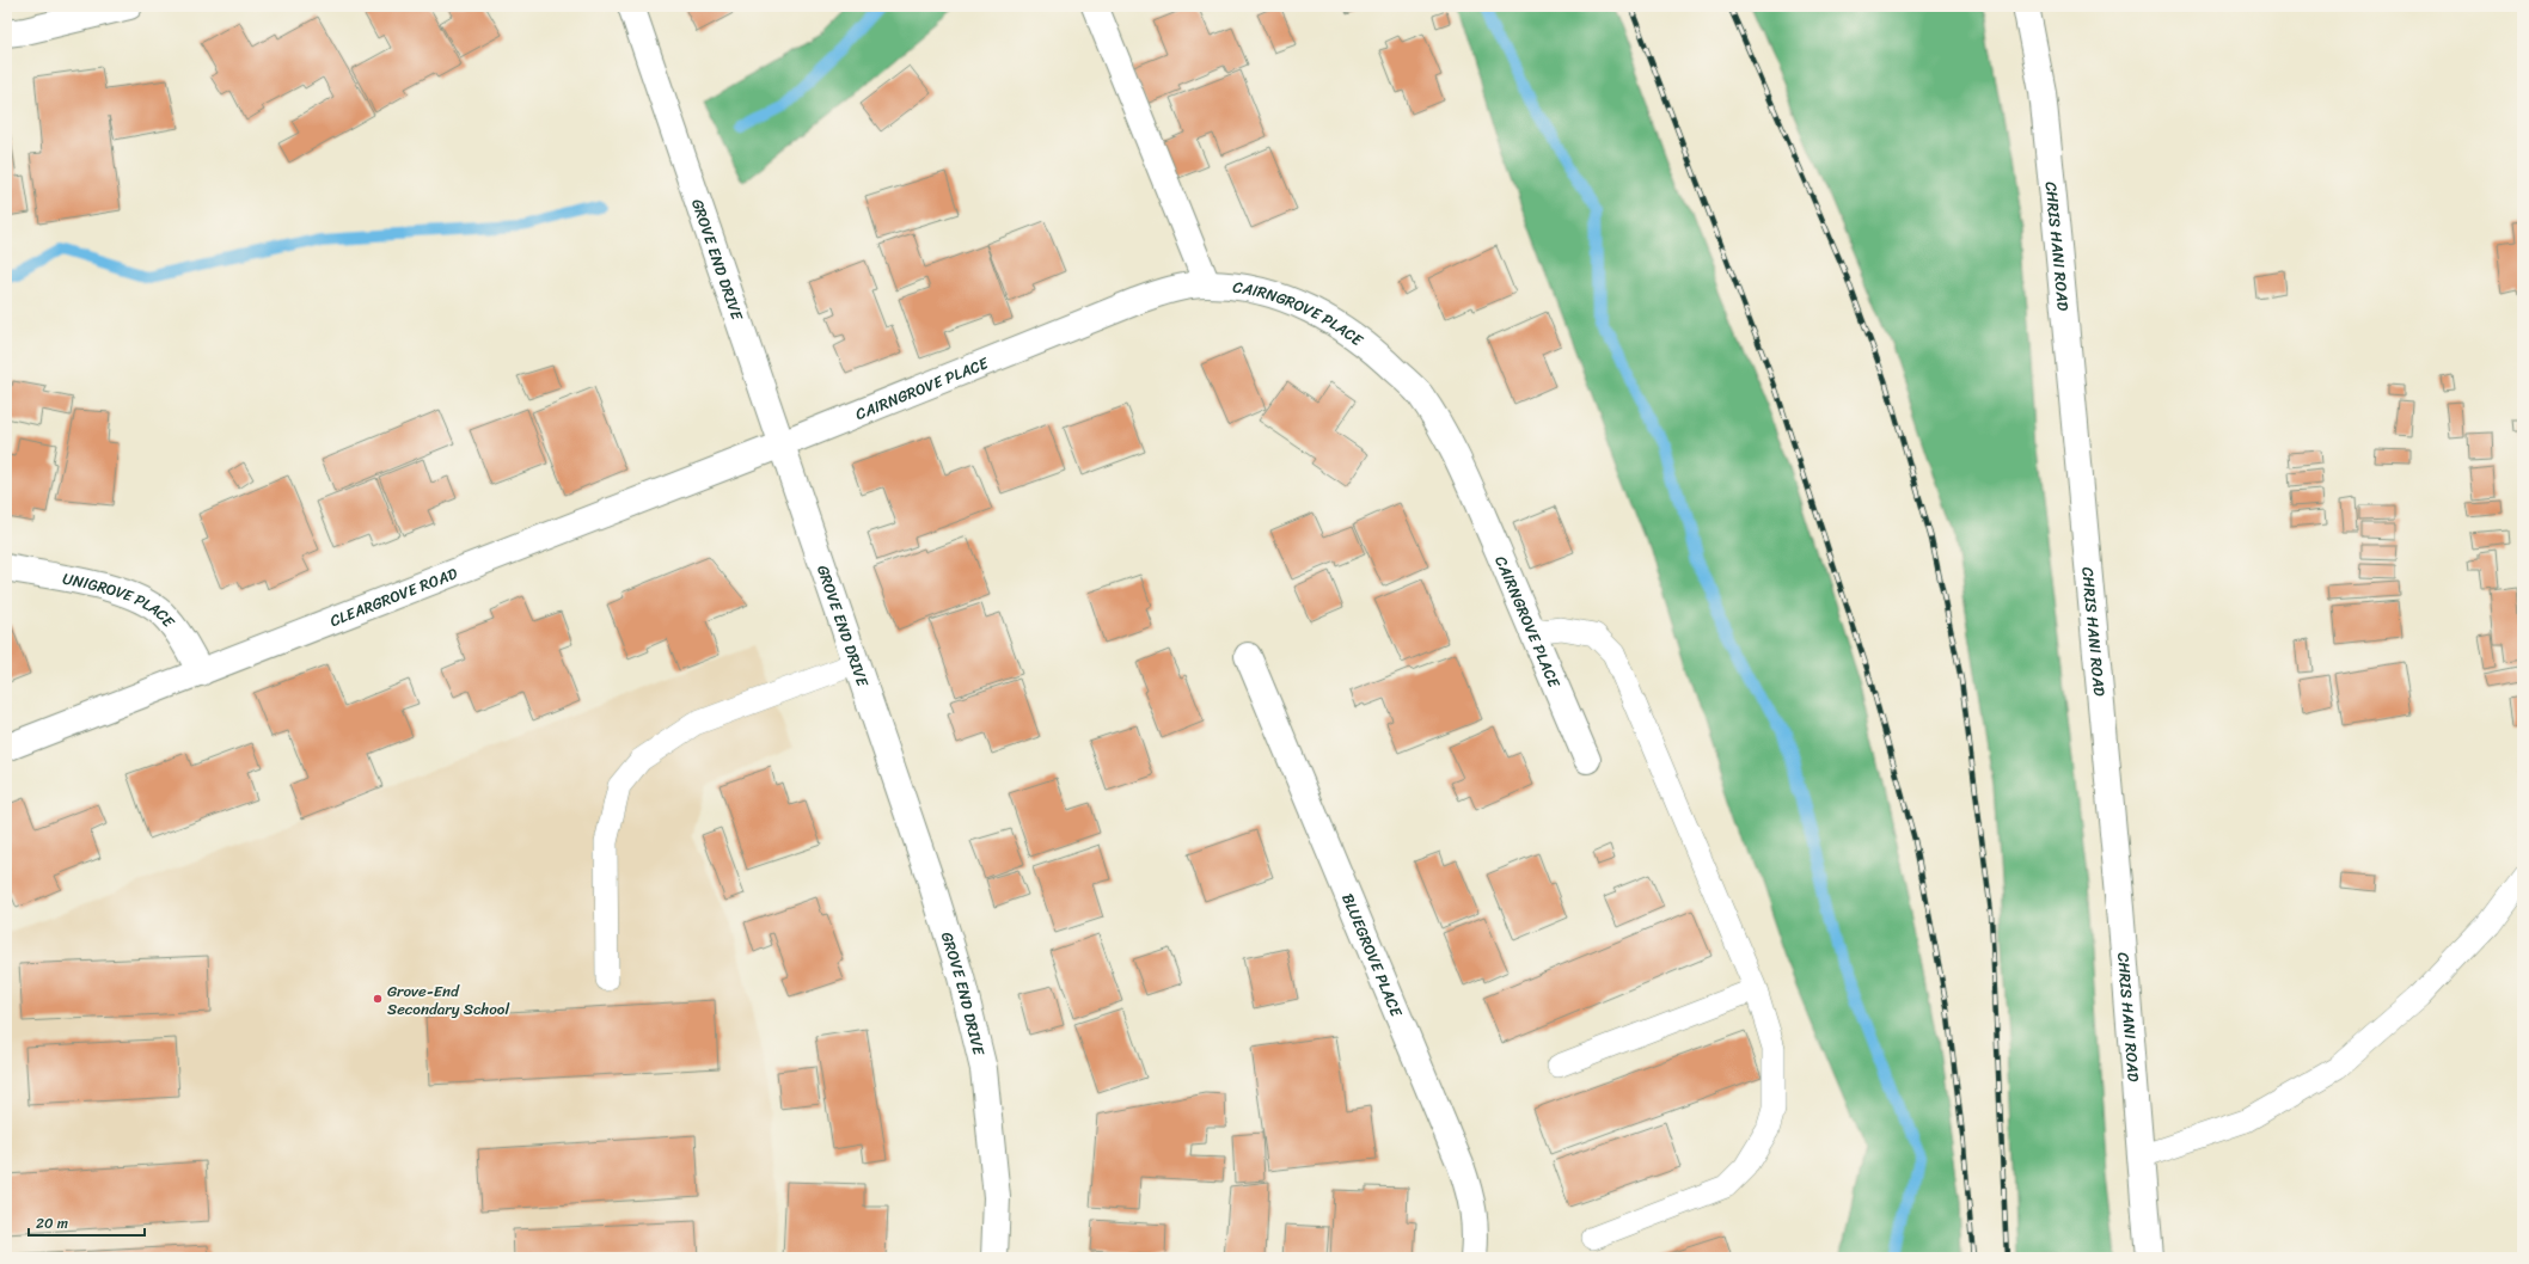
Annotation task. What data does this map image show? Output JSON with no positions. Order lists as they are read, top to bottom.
{
  "streets": {
    "street": [
      "CHRIS HANI ROAD",
      "GROVE END DRIVE",
      "CAIRNGROVE PLACE",
      "CLEARGROVE ROAD",
      "UNIGROVE PLACE",
      "BLUEGROVE PLACE"
    ]
  },
  "crossings": [
    ["GROVE END DRIVE", "CAIRNGROVE PLACE"],
    ["GROVE END DRIVE", "CLEARGROVE ROAD"],
    ["CAIRNGROVE PLACE", "CLEARGROVE ROAD"],
    ["CLEARGROVE ROAD", "UNIGROVE PLACE"]
  ],
  "places": ["Grove-End Secondary School"],
  "scale_bar": "20 m"
}
